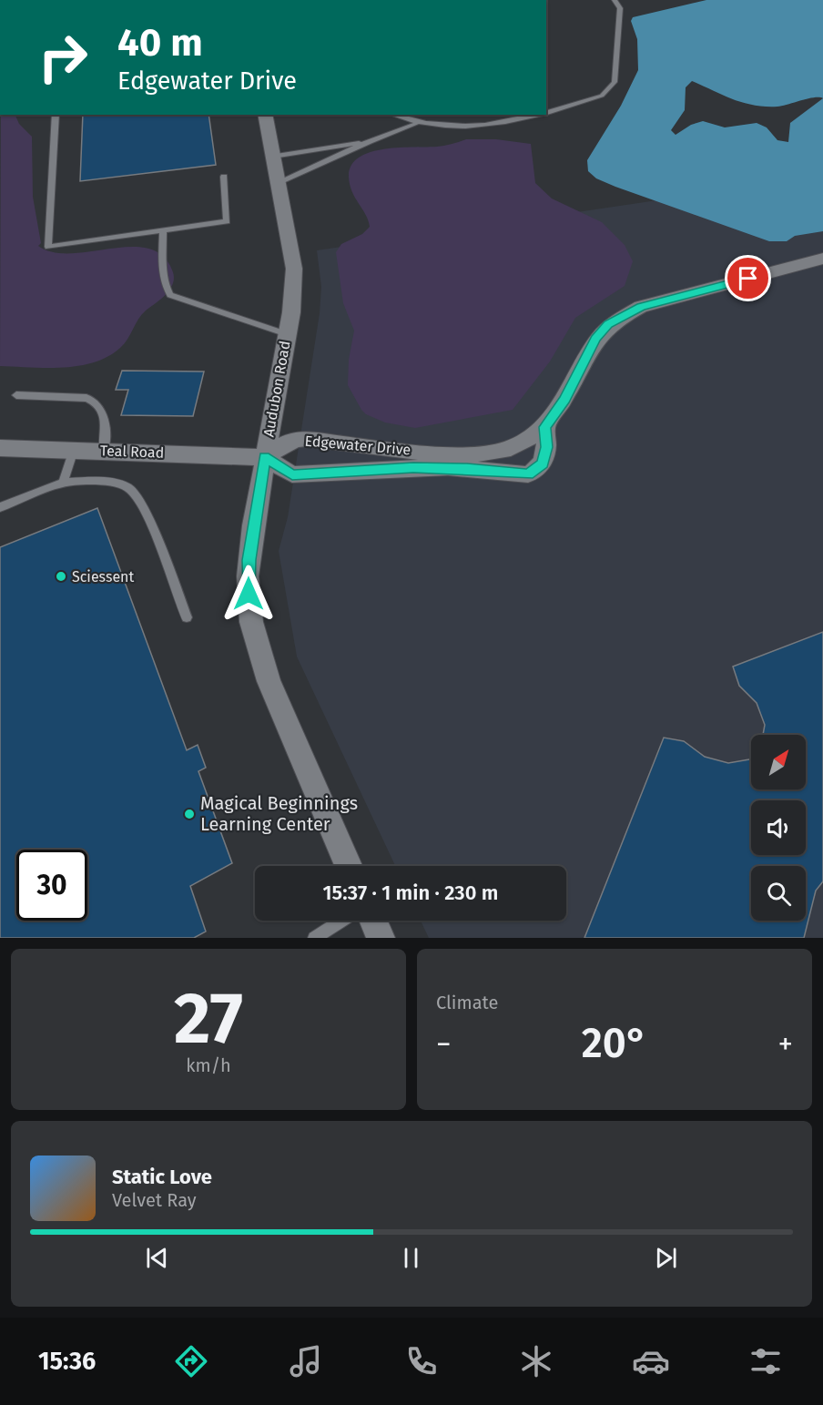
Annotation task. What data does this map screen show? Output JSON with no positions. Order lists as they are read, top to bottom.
{
  "streets": {
    "street": ["Audubon Road", "Edgewater Drive", "Teal Road"]
  },
  "crossings": [
    ["Audubon Road", "Edgewater Drive"],
    ["Audubon Road", "Teal Road"],
    ["Edgewater Drive", "Teal Road"]
  ],
  "places": ["Sciessent", "Magical Beginnings Learning Center"],
  "north": "top right",
  "page": {
    "turn": ["40 m", "Edgewater Drive"],
    "limit": "30",
    "trip": "15:37 · 1 min · 230 m",
    "tile": [
      ["27", "km/h"],
      "Climate"
    ],
    "heat": ["−", "20°", "+"],
    "song": ["Static Love", "Velvet Ray"],
    "tabs": "15:36"
  }
}
